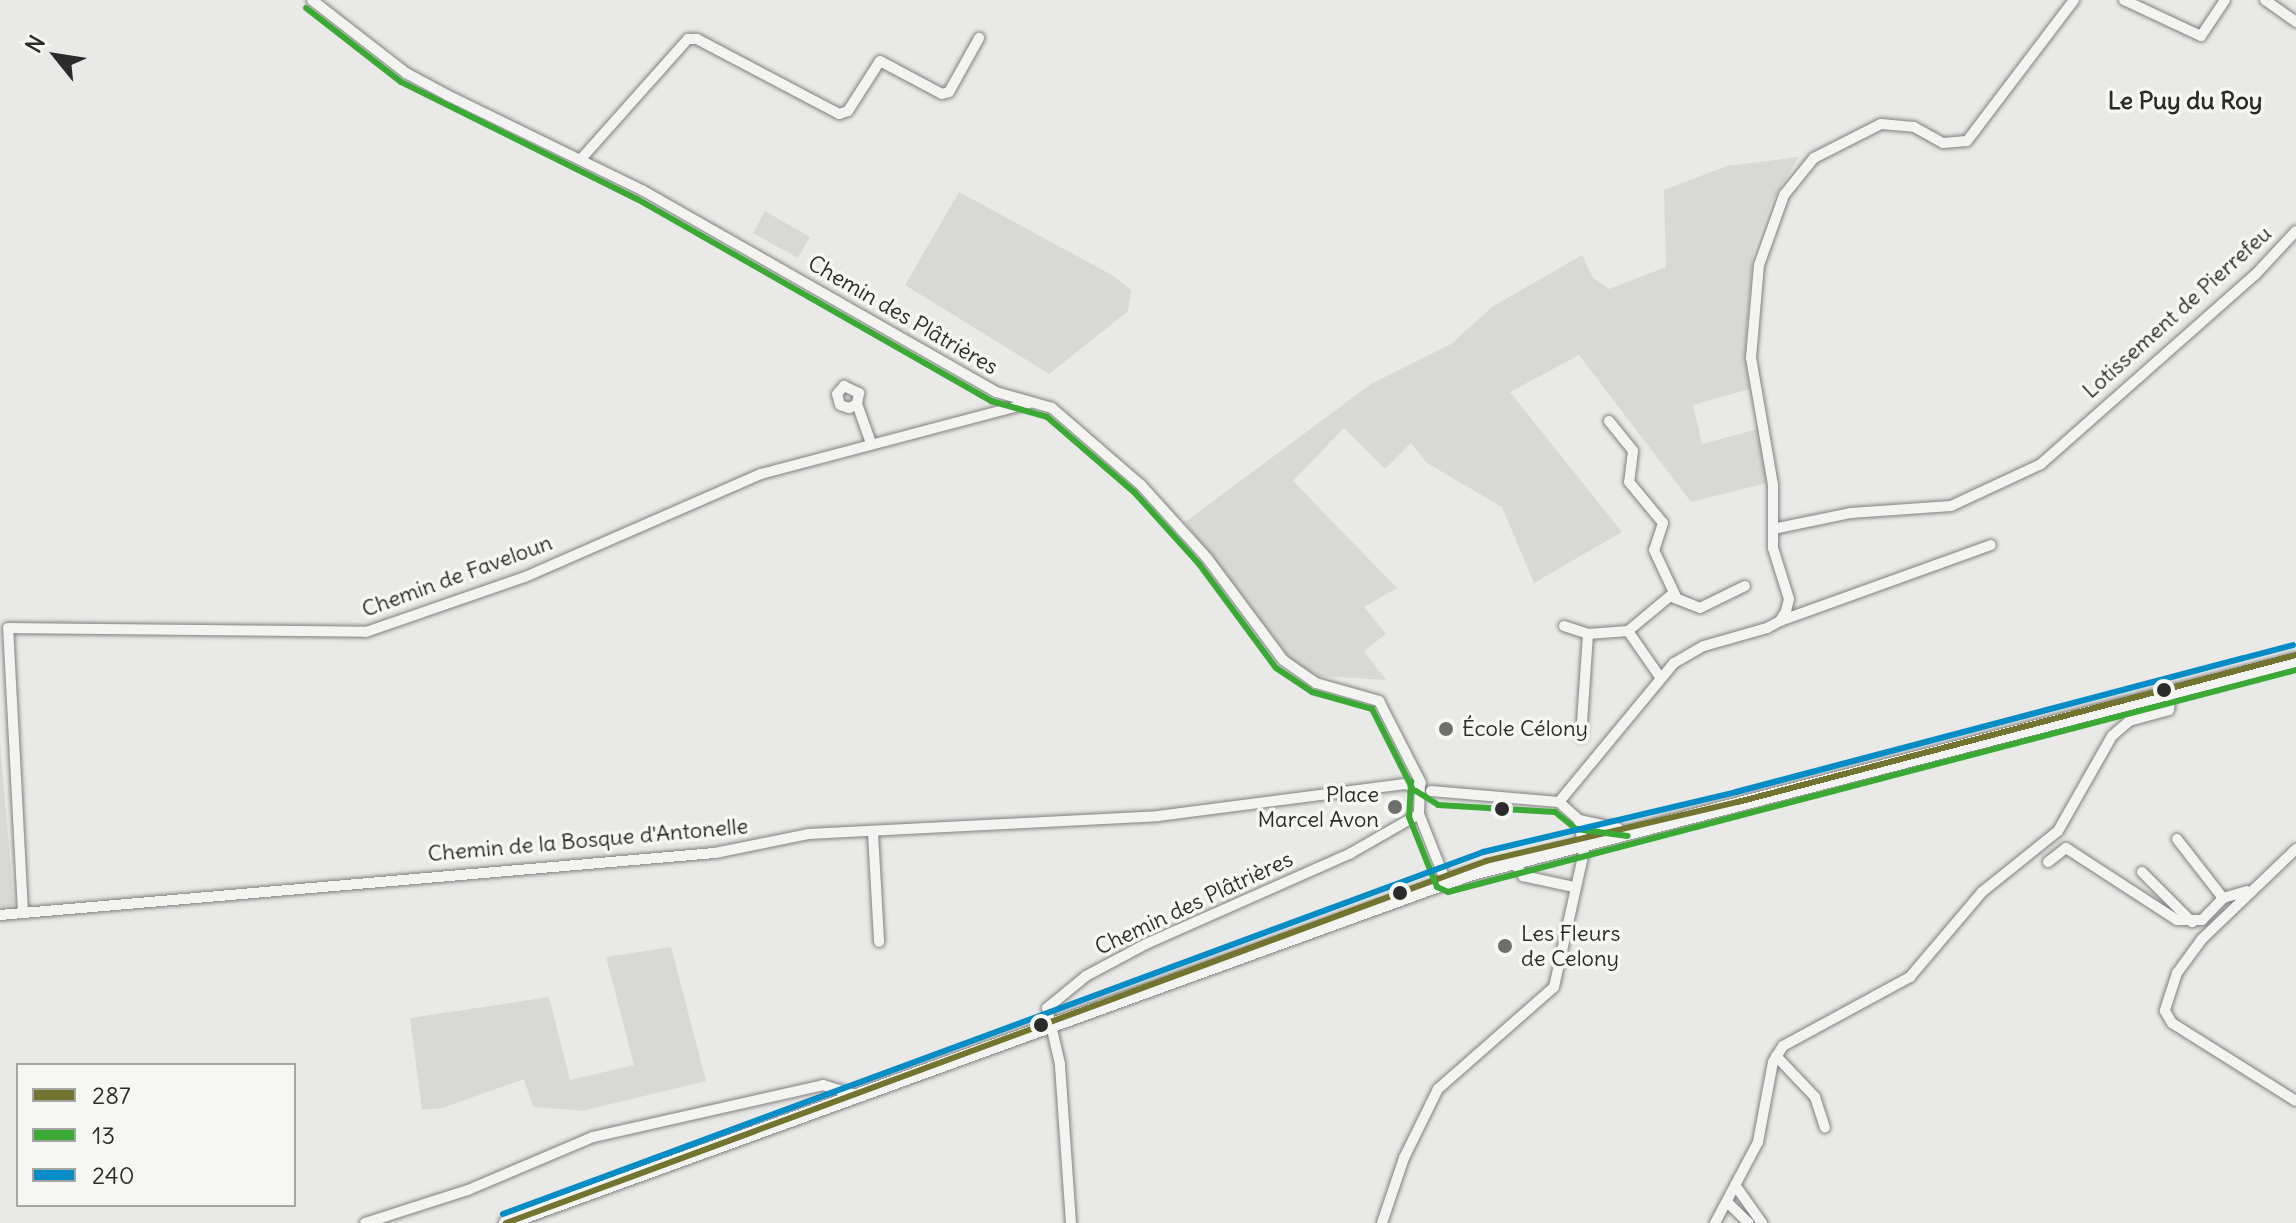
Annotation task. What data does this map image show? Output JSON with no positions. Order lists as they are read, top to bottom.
{
  "streets": {
    "street": [
      "Lotissement de Pierrefeu",
      "Chemin des Plâtrières",
      "Chemin de Faveloun",
      "Chemin de la Bosque d'Antonelle"
    ]
  },
  "crossings": [
    ["Chemin des Plâtrières", "Chemin de Faveloun"],
    ["Chemin des Plâtrières", "Chemin de la Bosque d'Antonelle"],
    ["Chemin de Faveloun", "Chemin de la Bosque d'Antonelle"]
  ],
  "districts": ["Le Puy du Roy"],
  "places": ["École Célony", "Place Marcel Avon", "Les Fleurs de Celony"],
  "lines": ["transit line 13", "transit line 240", "transit line 287"],
  "legend": ["287", "13", "240"],
  "north": "top left"
}
